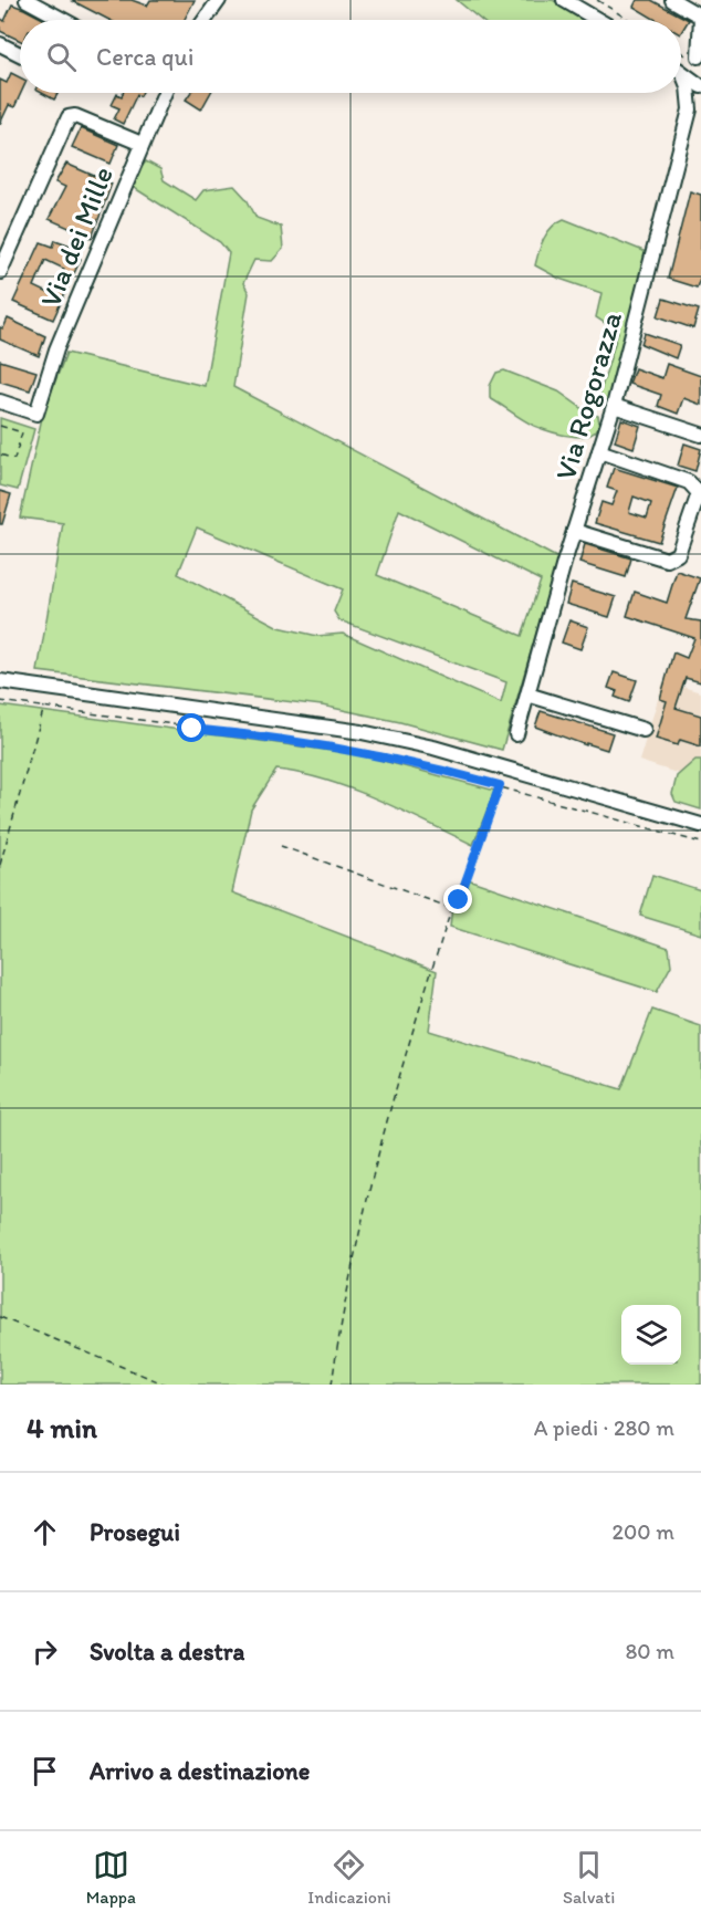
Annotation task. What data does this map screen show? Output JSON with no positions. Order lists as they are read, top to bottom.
{
  "streets": {
    "street": ["Via dei Mille", "Via Rogorazza"]
  },
  "page": {
    "search": "Cerca qui",
    "heading": ["4 min", "A piedi · 280 m"],
    "list": [
      ["Prosegui", "200 m"],
      ["Svolta a destra", "80 m"],
      "Arrivo a destinazione"
    ],
    "nav": ["Mappa", "Indicazioni", "Salvati"]
  }
}
